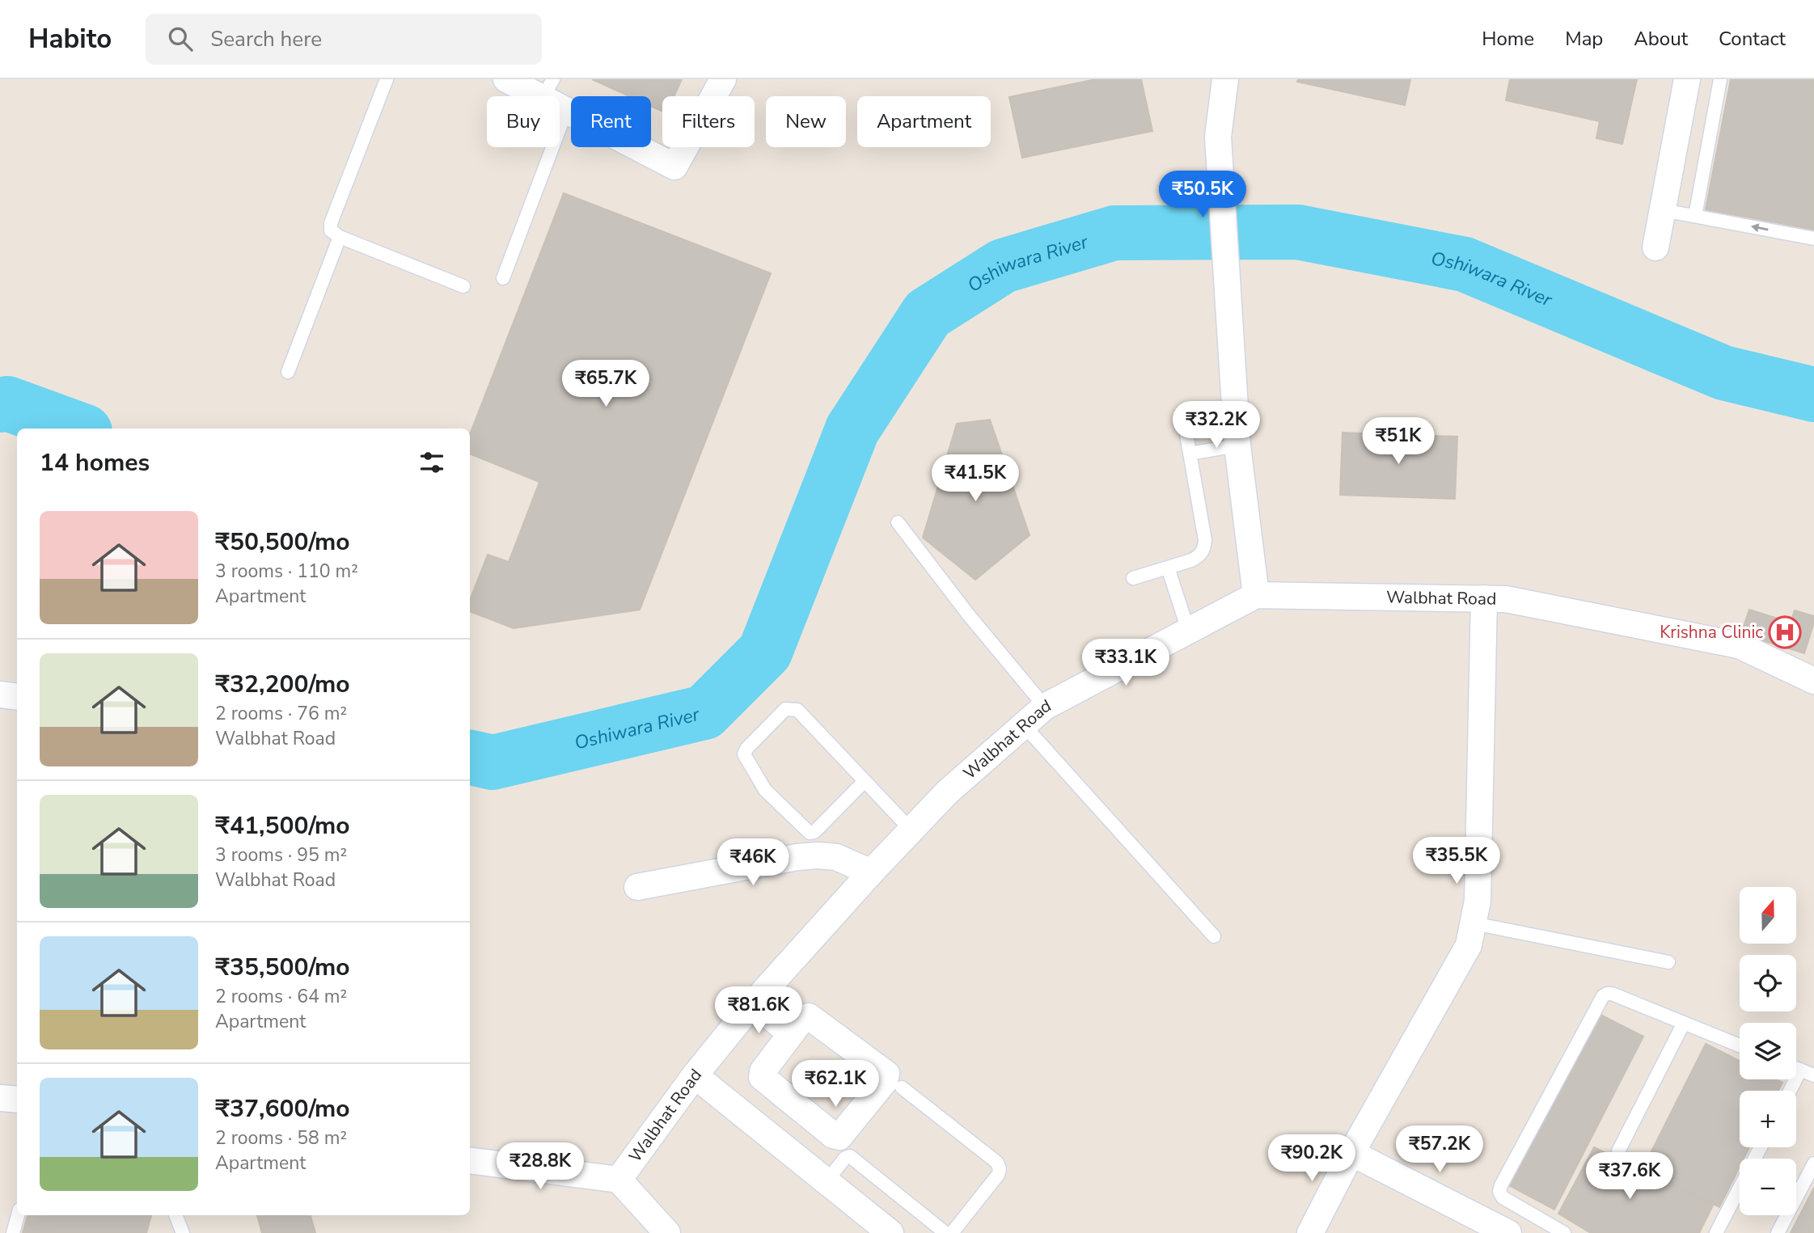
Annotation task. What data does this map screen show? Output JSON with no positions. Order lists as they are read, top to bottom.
{
  "streets": {
    "street": ["Walbhat Road"]
  },
  "water": ["Oshiwara River"],
  "places": {
    "hospital": ["Krishna Clinic"]
  },
  "north": "top",
  "page": {
    "header": "Habito",
    "search": "Search here",
    "nav": [
      "Home",
      "Map",
      "About",
      "Contact"
    ],
    "chip": [
      "Buy",
      "Rent",
      "Filters",
      "New",
      "Apartment"
    ],
    "price": [
      "₹50.5K",
      "₹65.7K",
      "₹32.2K",
      "₹51K",
      "₹41.5K",
      "₹33.1K",
      "₹35.5K",
      "₹46K",
      "₹81.6K",
      "₹62.1K",
      "₹57.2K",
      "₹90.2K",
      "₹28.8K",
      "₹37.6K"
    ],
    "heading": "14 homes",
    "list": [
      {
        "name": "₹50,500/mo",
        "note": "3 rooms · 110 m² · Apartment"
      },
      {
        "name": "₹32,200/mo",
        "note": "2 rooms · 76 m² · Walbhat Road"
      },
      {
        "name": "₹41,500/mo",
        "note": "3 rooms · 95 m² · Walbhat Road"
      },
      {
        "name": "₹35,500/mo",
        "note": "2 rooms · 64 m² · Apartment"
      },
      {
        "name": "₹37,600/mo",
        "note": "2 rooms · 58 m² · Apartment"
      }
    ],
    "map_buttons": ["+", "−"]
  }
}
